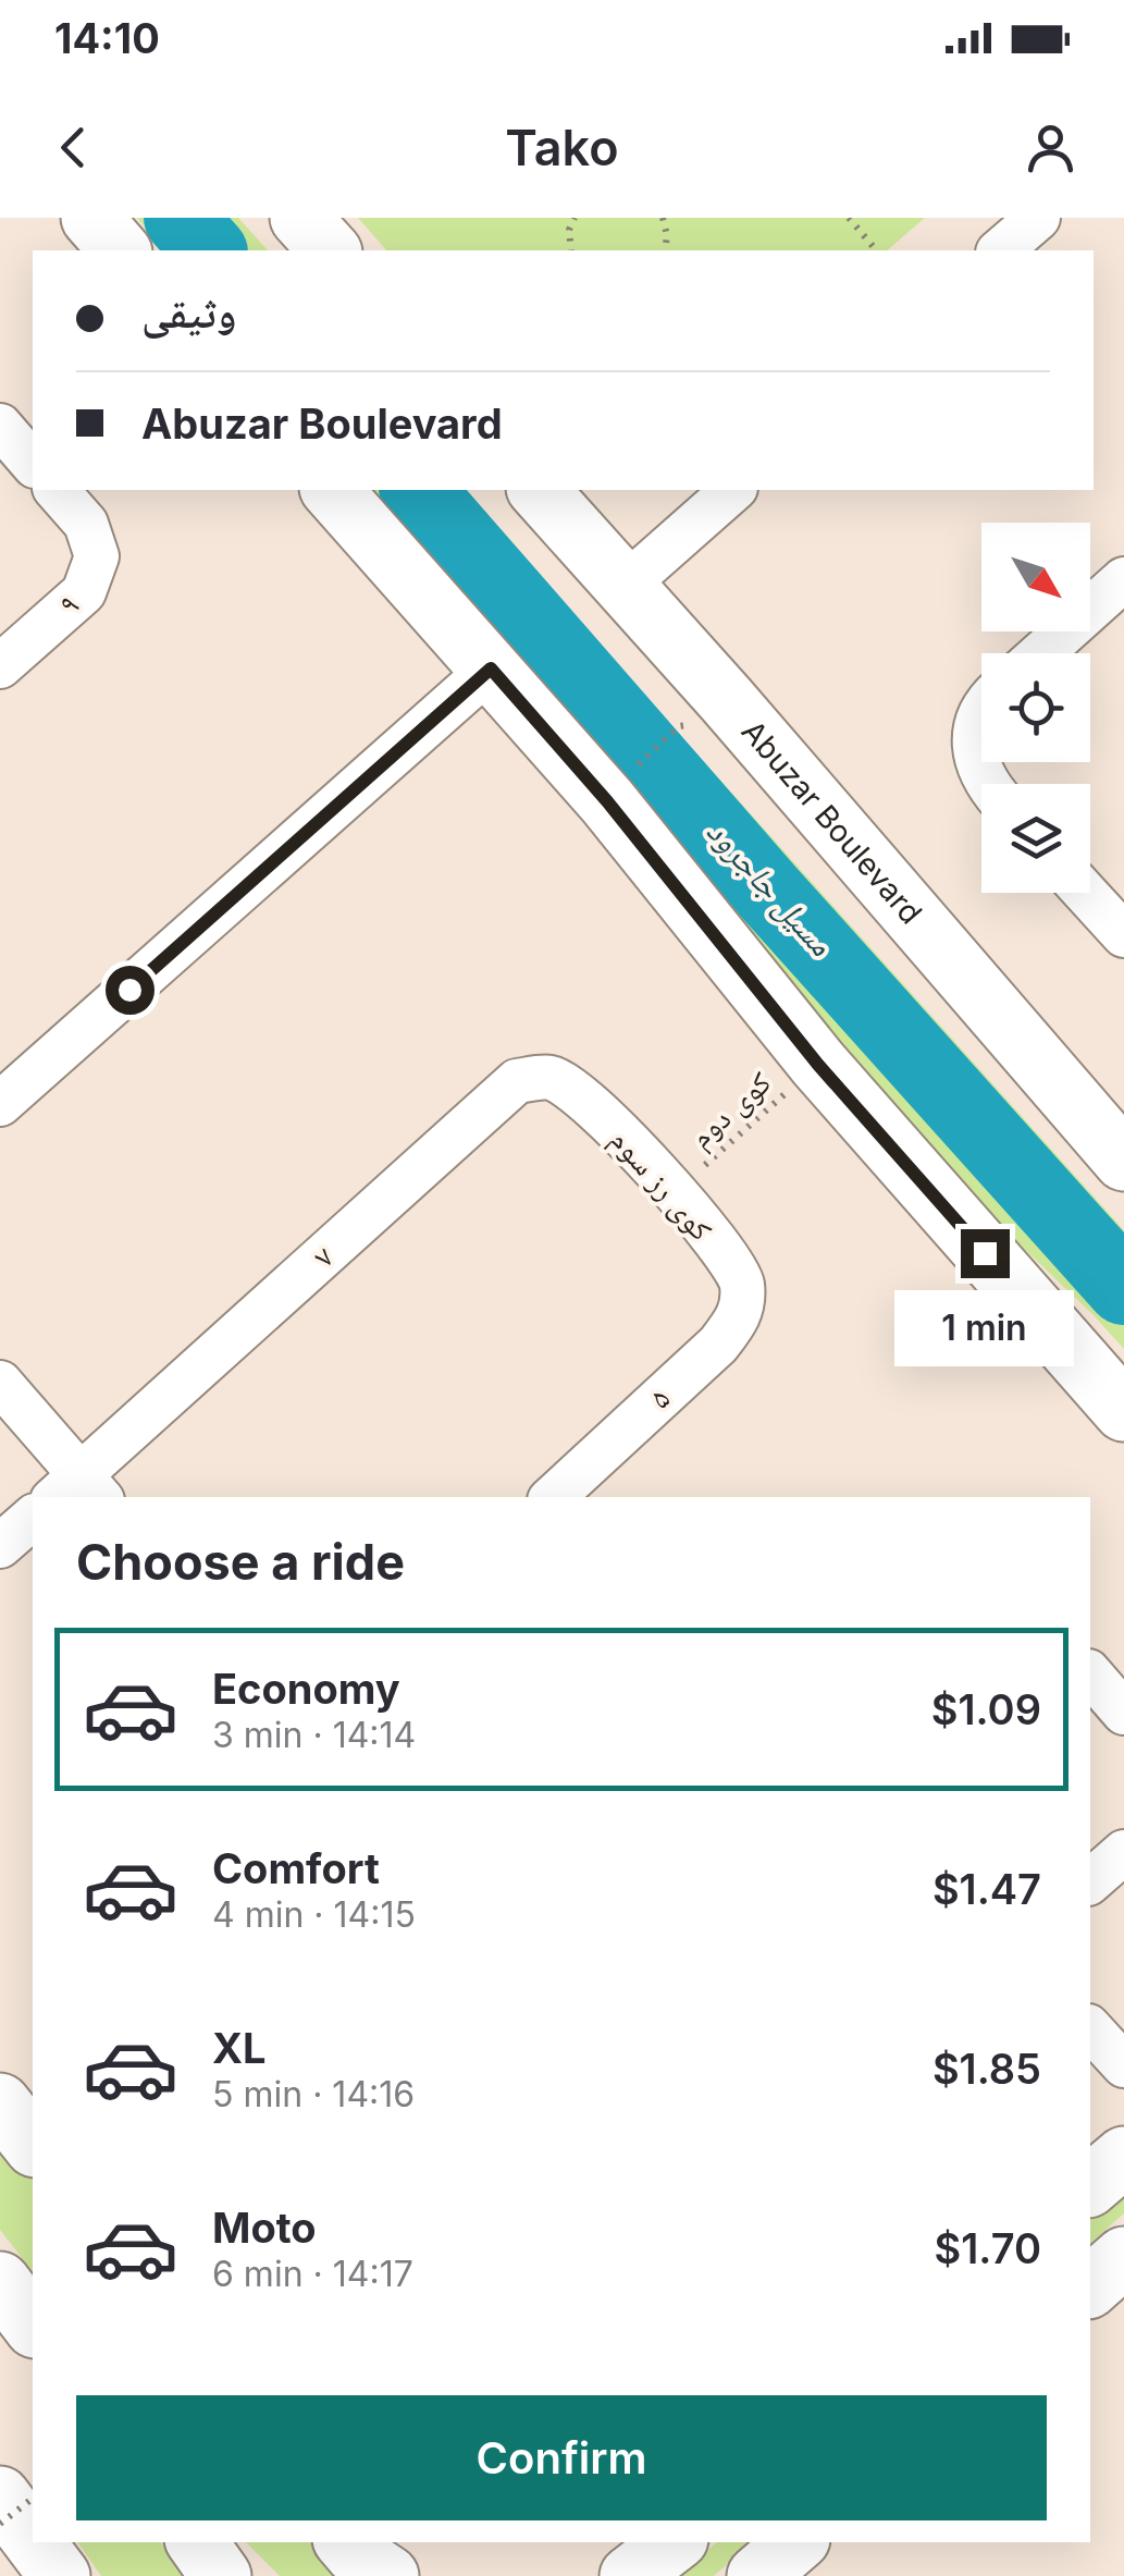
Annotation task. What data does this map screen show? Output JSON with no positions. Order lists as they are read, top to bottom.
{
  "streets": {
    "main road": ["Abuzar Boulevard"],
    "street": [
      "۹",
      "کوی رز سوم",
      "۷",
      "۵"
    ],
    "path": ["کوی دوم"]
  },
  "crossings": [
    ["کوی دوم", "کوی رز سوم"],
    ["کوی رز سوم", "۷"],
    ["کوی رز سوم", "۵"]
  ],
  "water": ["مسیل جاجرود"],
  "north": "bottom right",
  "page": {
    "status": "14:10",
    "header": "Tako",
    "banner": ["وثیقی", "Abuzar Boulevard"],
    "bubble": "1 min",
    "heading": "Choose a ride",
    "list": [
      {
        "name": "Economy",
        "note": "3 min · 14:14",
        "value": "$1.09"
      },
      {
        "name": "Comfort",
        "note": "4 min · 14:15",
        "value": "$1.47"
      },
      {
        "name": "XL",
        "note": "5 min · 14:16",
        "value": "$1.85"
      },
      {
        "name": "Moto",
        "note": "6 min · 14:17",
        "value": "$1.70"
      }
    ],
    "buttons": "Confirm"
  }
}
